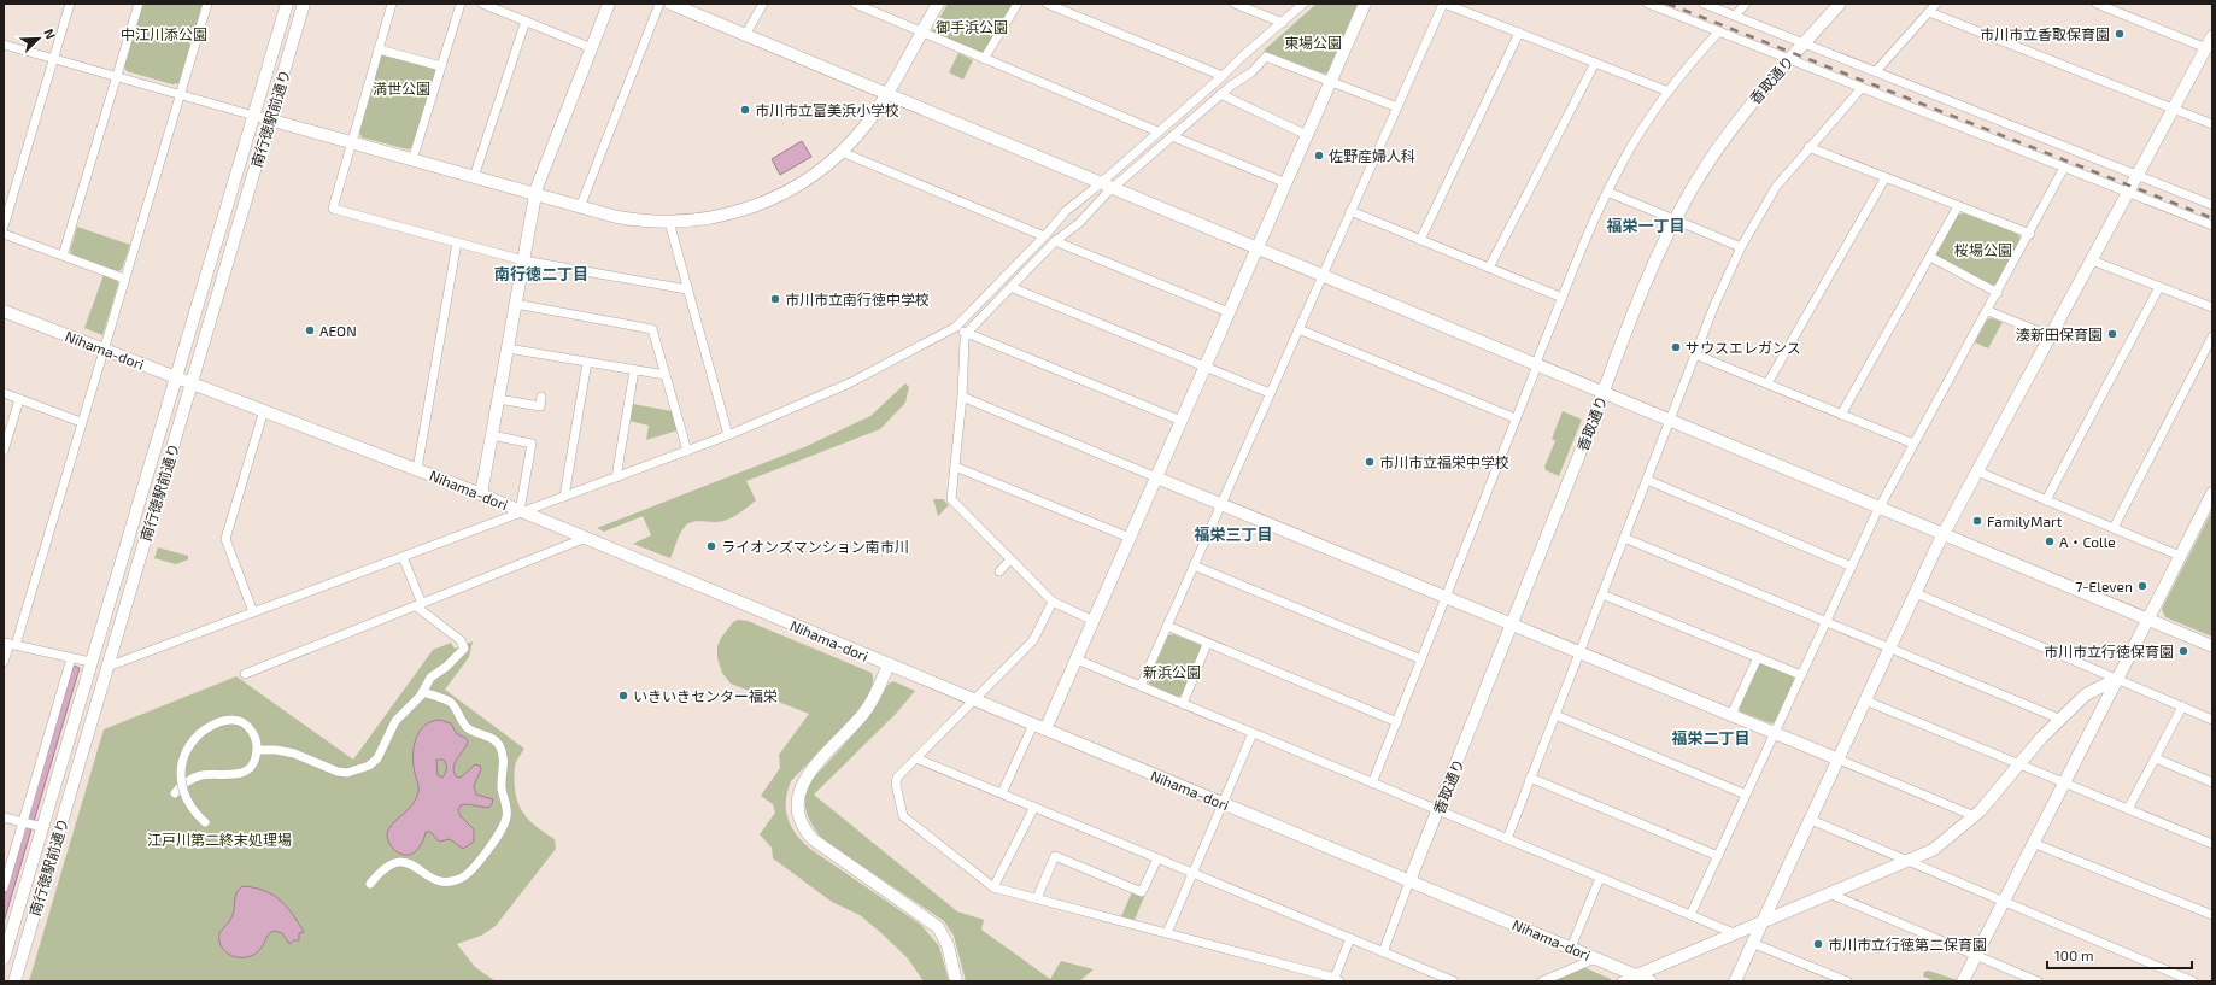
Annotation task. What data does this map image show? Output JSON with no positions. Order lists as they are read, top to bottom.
{
  "streets": {
    "street": ["香取通り", "南行徳駅前通り", "Nihama-dori"]
  },
  "crossings": [
    ["香取通り", "Nihama-dori"],
    ["南行徳駅前通り", "Nihama-dori"]
  ],
  "districts": [
    "福栄一丁目",
    "南行徳二丁目",
    "福栄三丁目",
    "福栄二丁目"
  ],
  "parks": [
    "御手浜公園",
    "中江川添公園",
    "東場公園",
    "満世公園",
    "桜場公園",
    "新浜公園",
    "江戸川第二終末処理場"
  ],
  "places": [
    "市川市立香取保育園",
    "市川市立富美浜小学校",
    "佐野産婦人科",
    "市川市立南行徳中学校",
    "AEON",
    "湊新田保育園",
    "サウスエレガンス",
    "市川市立福栄中学校",
    "FamilyMart",
    "A・Colle",
    "ライオンズマンション南市川",
    "7-Eleven",
    "市川市立行徳保育園",
    "いきいきセンター福栄",
    "市川市立行徳第二保育園"
  ],
  "scale_bar": "100 m",
  "north": "top right"
}
